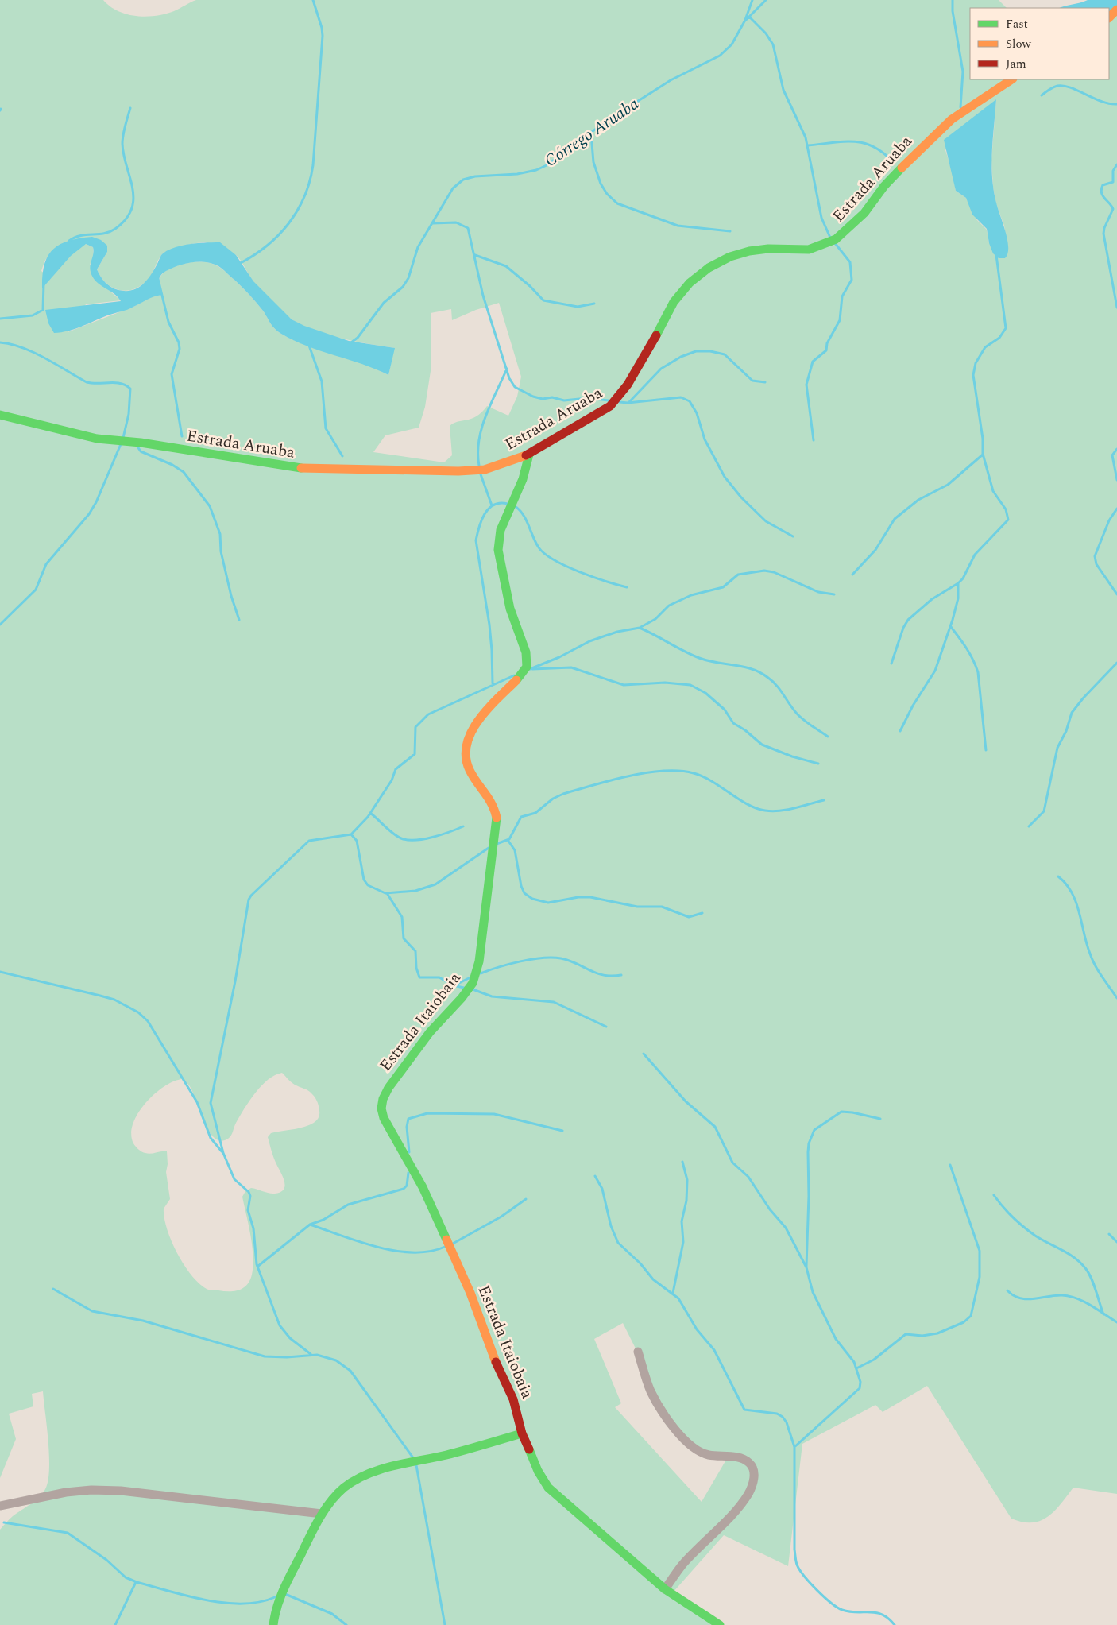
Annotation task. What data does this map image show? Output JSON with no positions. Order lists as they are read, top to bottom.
{
  "streets": {
    "street": ["Estrada Aruaba", "Estrada Itaiobaia"]
  },
  "crossings": [
    ["Estrada Aruaba", "Estrada Itaiobaia"]
  ],
  "water": ["Córrego Aruaba"],
  "legend": ["Fast", "Slow", "Jam"]
}
